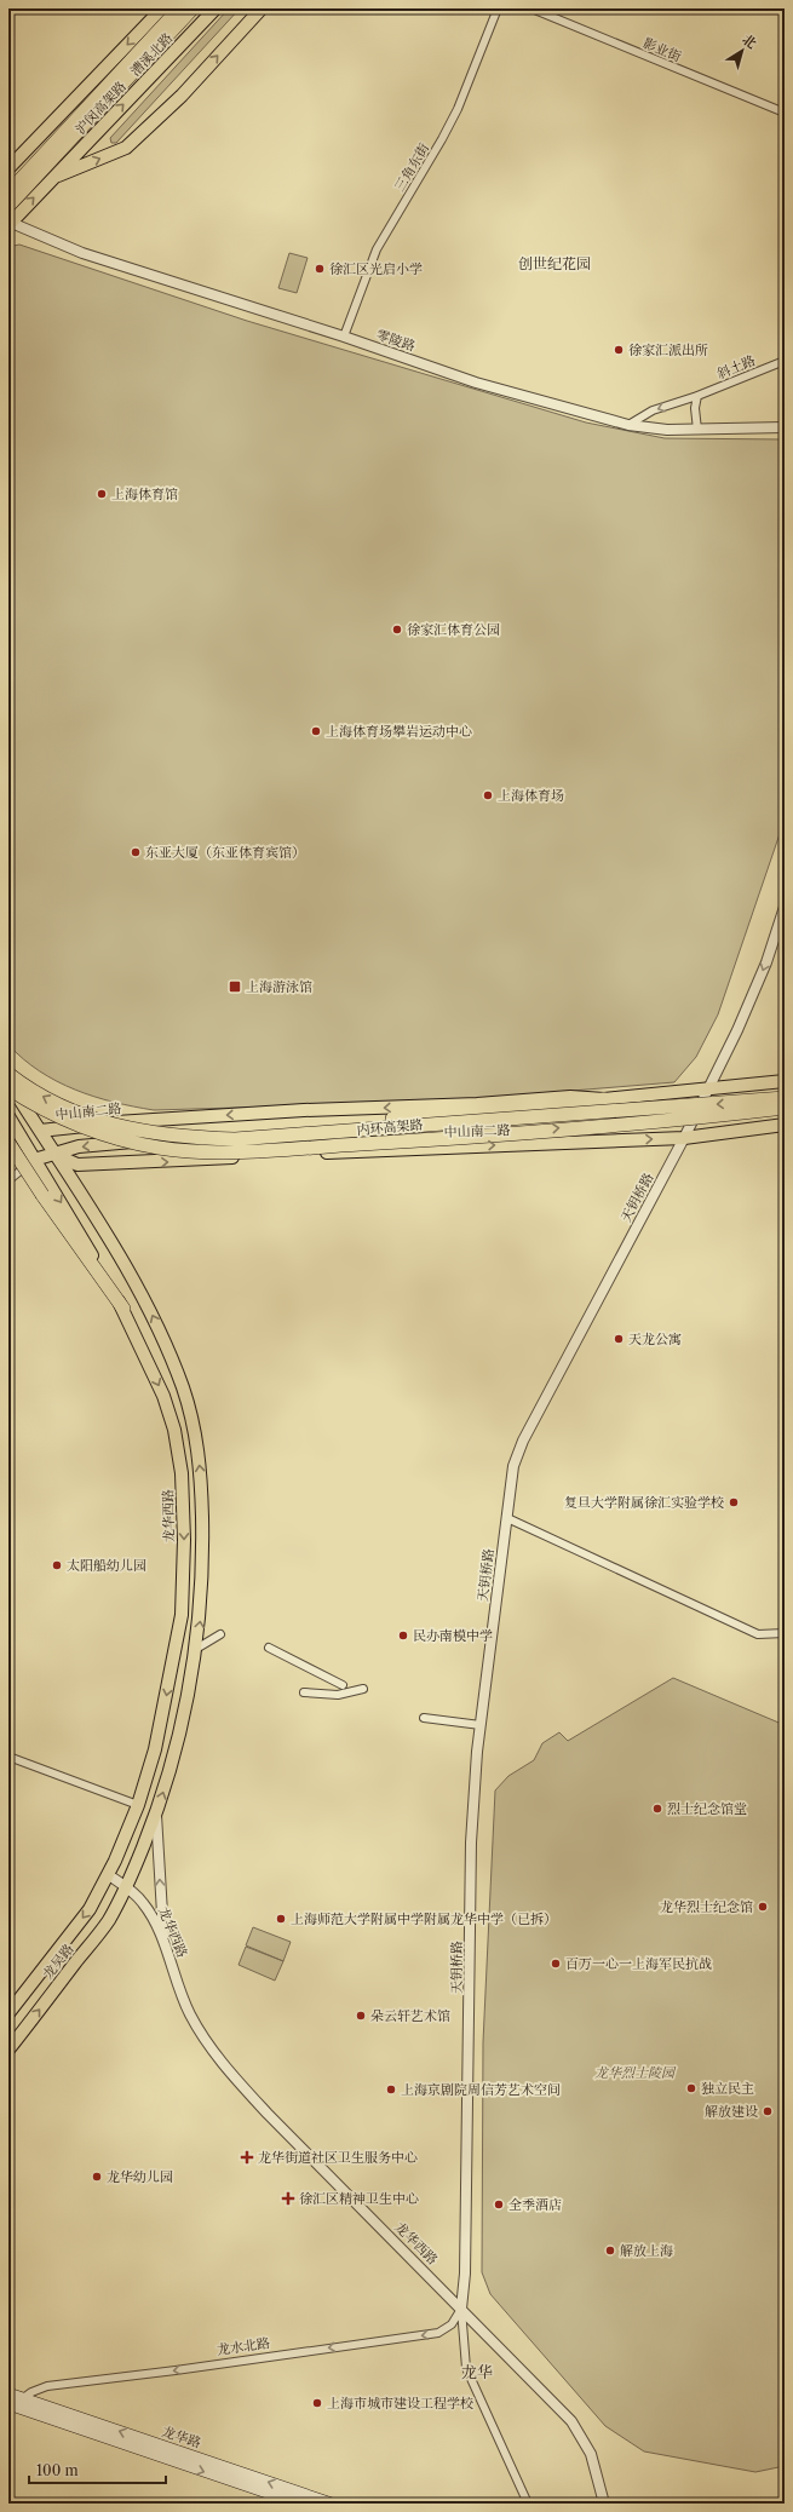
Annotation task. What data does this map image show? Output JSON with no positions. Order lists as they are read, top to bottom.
{
  "streets": {
    "highway": ["沪闵高架路", "内环高架路"],
    "main road": [
      "漕溪北路",
      "中山南二路",
      "龙华西路",
      "龙吴路",
      "龙华路"
    ],
    "street": [
      "影业街",
      "三角东街",
      "零陵路",
      "斜土路",
      "天钥桥路",
      "龙水北路"
    ]
  },
  "crossings": [
    ["漕溪北路", "零陵路"],
    ["三角东街", "零陵路"],
    ["零陵路", "斜土路"],
    ["中山南二路", "天钥桥路"],
    ["中山南二路", "龙华西路"],
    ["天钥桥路", "龙华西路"],
    ["天钥桥路", "龙水北路"],
    ["龙华西路", "龙吴路"],
    ["龙华西路", "龙水北路"],
    ["龙水北路", "龙华路"]
  ],
  "one_way": ["斜土路", "龙水北路"],
  "districts": ["创世纪花园", "龙华"],
  "parks": ["龙华烈士陵园"],
  "places": {
    "other": [
      "徐汇区光启小学",
      "徐家汇派出所",
      "上海体育馆",
      "徐家汇体育公园",
      "上海体育场攀岩运动中心",
      "上海体育场",
      "东亚大厦（东亚体育宾馆）",
      "天龙公寓",
      "复旦大学附属徐汇实验学校",
      "太阳船幼儿园",
      "民办南模中学",
      "烈士纪念馆堂",
      "龙华烈士纪念馆",
      "上海师范大学附属中学附属龙华中学（已拆）",
      "百万一心一上海军民抗战",
      "朵云轩艺术馆",
      "独立民主",
      "上海京剧院周信芳艺术空间",
      "解放建设",
      "龙华幼儿园",
      "全季酒店",
      "解放上海",
      "上海市城市建设工程学校"
    ],
    "transit": ["上海游泳馆"],
    "health": ["龙华街道社区卫生服务中心", "徐汇区精神卫生中心"]
  },
  "scale_bar": "100 m",
  "north": "top right"
}
